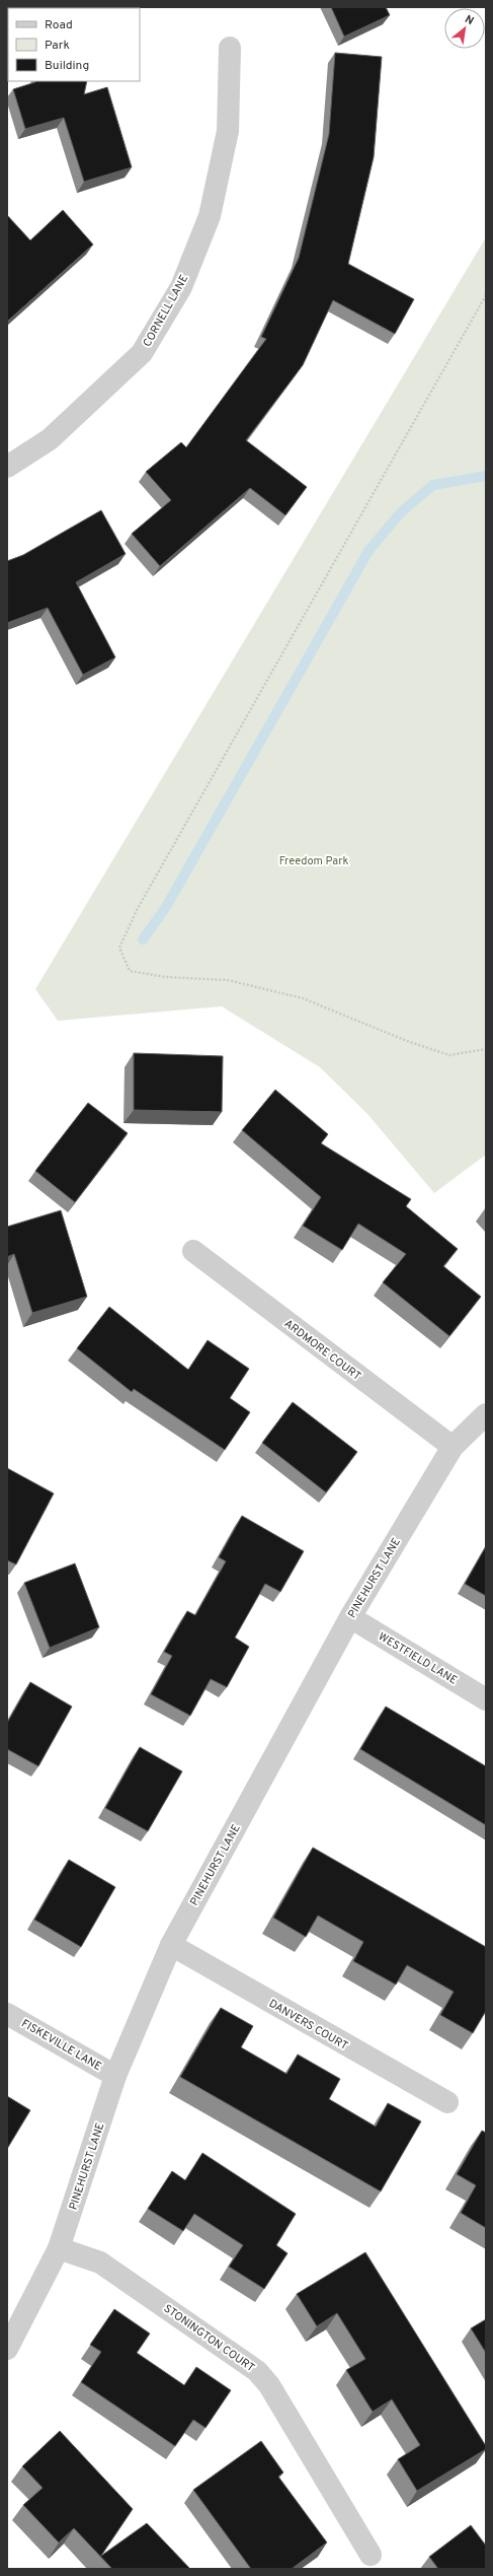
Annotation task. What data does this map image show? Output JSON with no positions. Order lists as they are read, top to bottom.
{
  "streets": {
    "street": [
      "CORNELL LANE",
      "ARDMORE COURT",
      "PINEHURST LANE",
      "WESTFIELD LANE",
      "DANVERS COURT",
      "FISKEVILLE LANE",
      "STONINGTON COURT"
    ]
  },
  "crossings": [
    ["ARDMORE COURT", "PINEHURST LANE"],
    ["PINEHURST LANE", "WESTFIELD LANE"],
    ["PINEHURST LANE", "DANVERS COURT"],
    ["PINEHURST LANE", "FISKEVILLE LANE"],
    ["PINEHURST LANE", "STONINGTON COURT"]
  ],
  "parks": ["Freedom Park"],
  "legend": ["Road", "Park", "Building"],
  "north": "top right"
}
